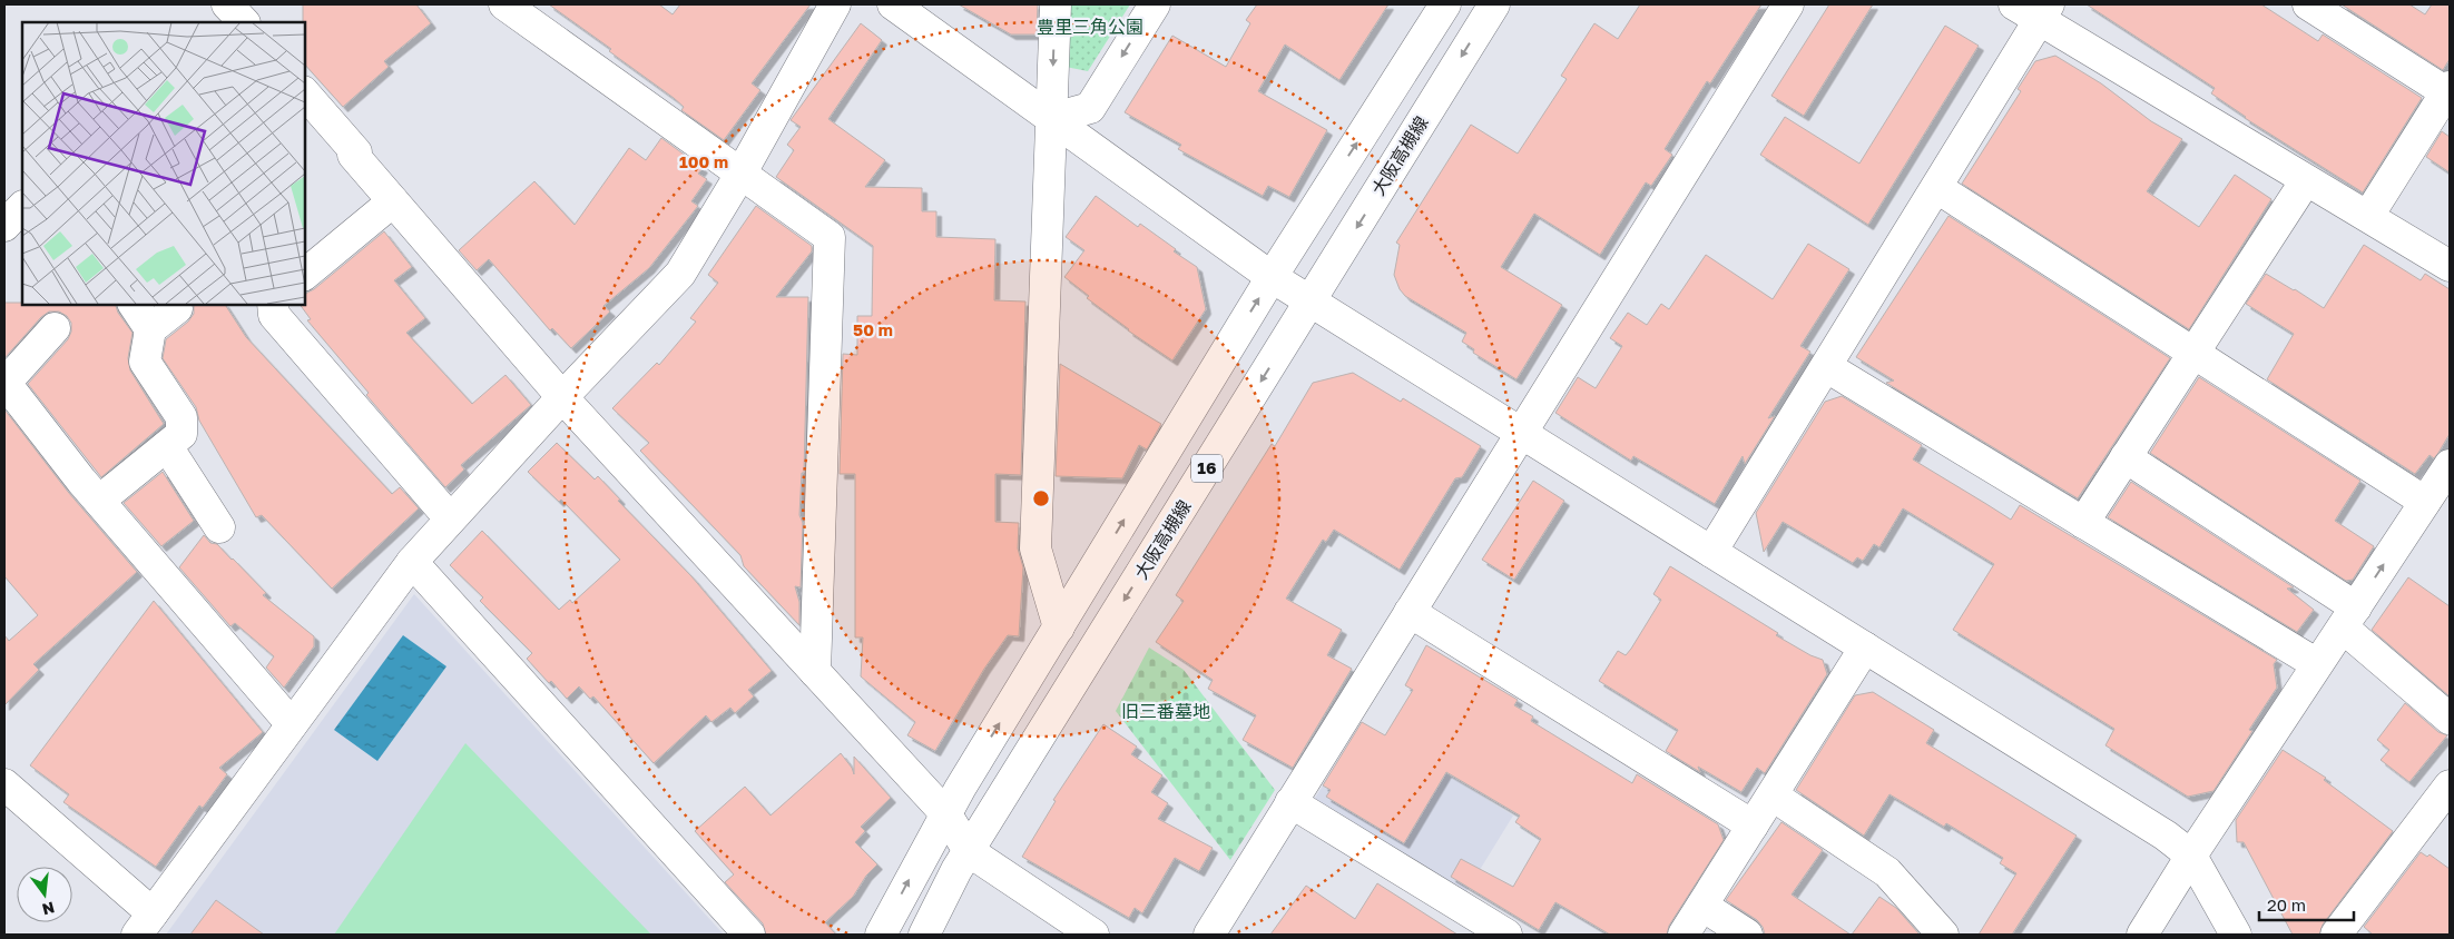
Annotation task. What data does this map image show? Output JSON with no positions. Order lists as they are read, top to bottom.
{
  "streets": {
    "street": ["大阪高槻線", "16"]
  },
  "parks": ["豊里三角公園", "旧三番墓地"],
  "scale_bar": "20 m",
  "north": "bottom",
  "rings": ["100 m", "50 m"]
}
